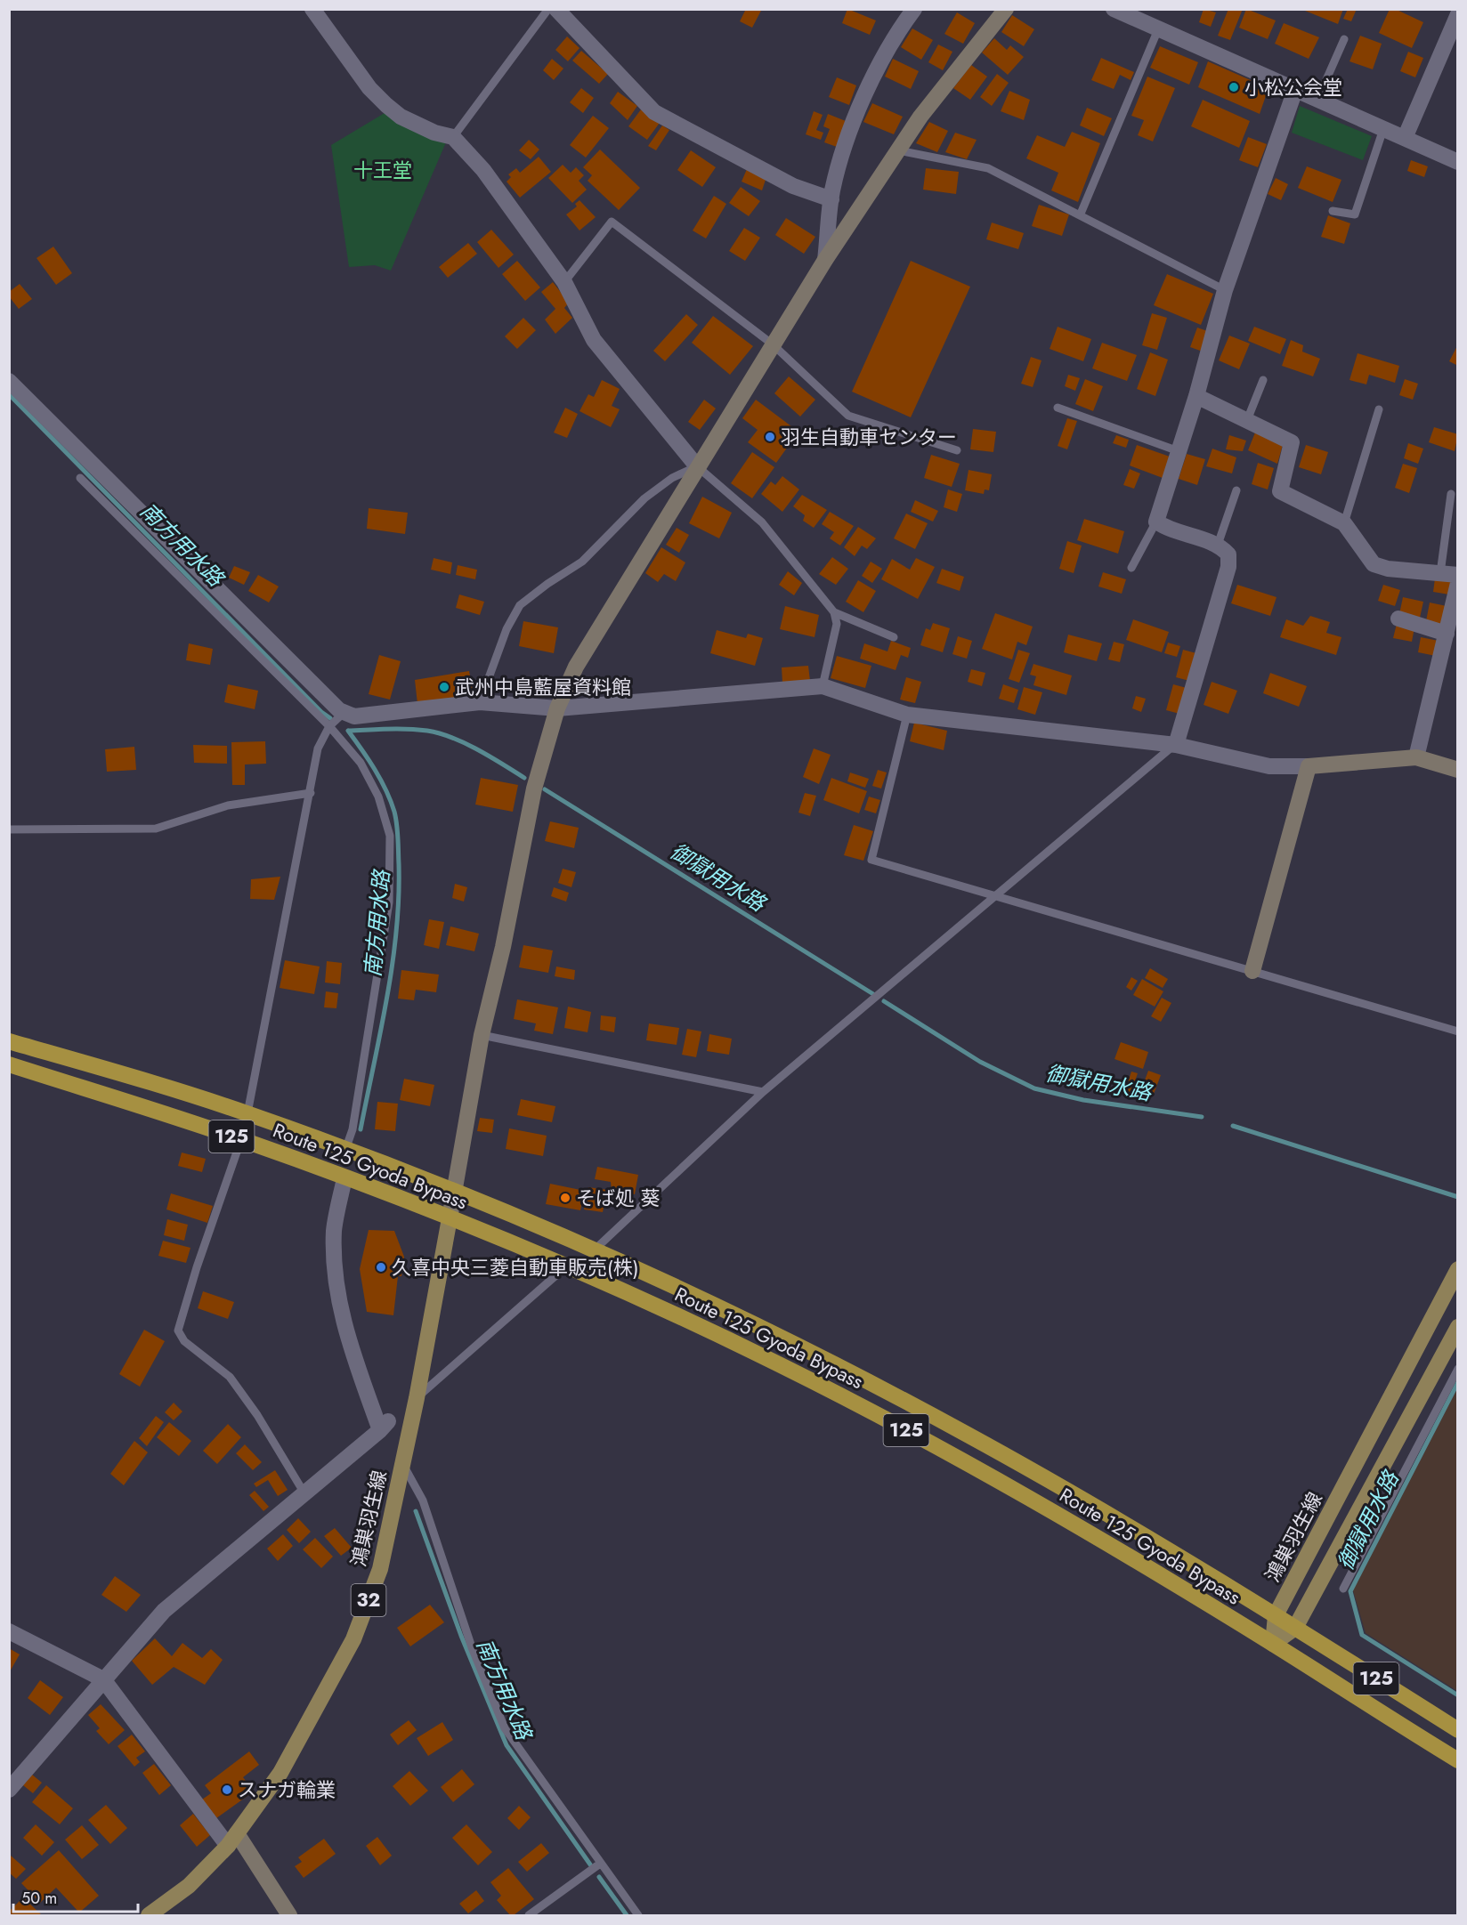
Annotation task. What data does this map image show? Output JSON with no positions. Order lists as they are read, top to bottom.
{
  "streets": {
    "highway": ["125", "Route 125 Gyoda Bypass"],
    "main road": ["鴻巣羽生線", "32"]
  },
  "crossings": [
    ["Route 125 Gyoda Bypass", "鴻巣羽生線"]
  ],
  "water": ["南方用水路", "御獄用水路"],
  "parks": ["十王堂"],
  "places": [
    "小松公会堂",
    "羽生自動車センター",
    "武州中島藍屋資料館",
    "そば処 葵",
    "久喜中央三菱自動車販売(株)",
    "スナガ輪業"
  ],
  "scale_bar": "50 m"
}
